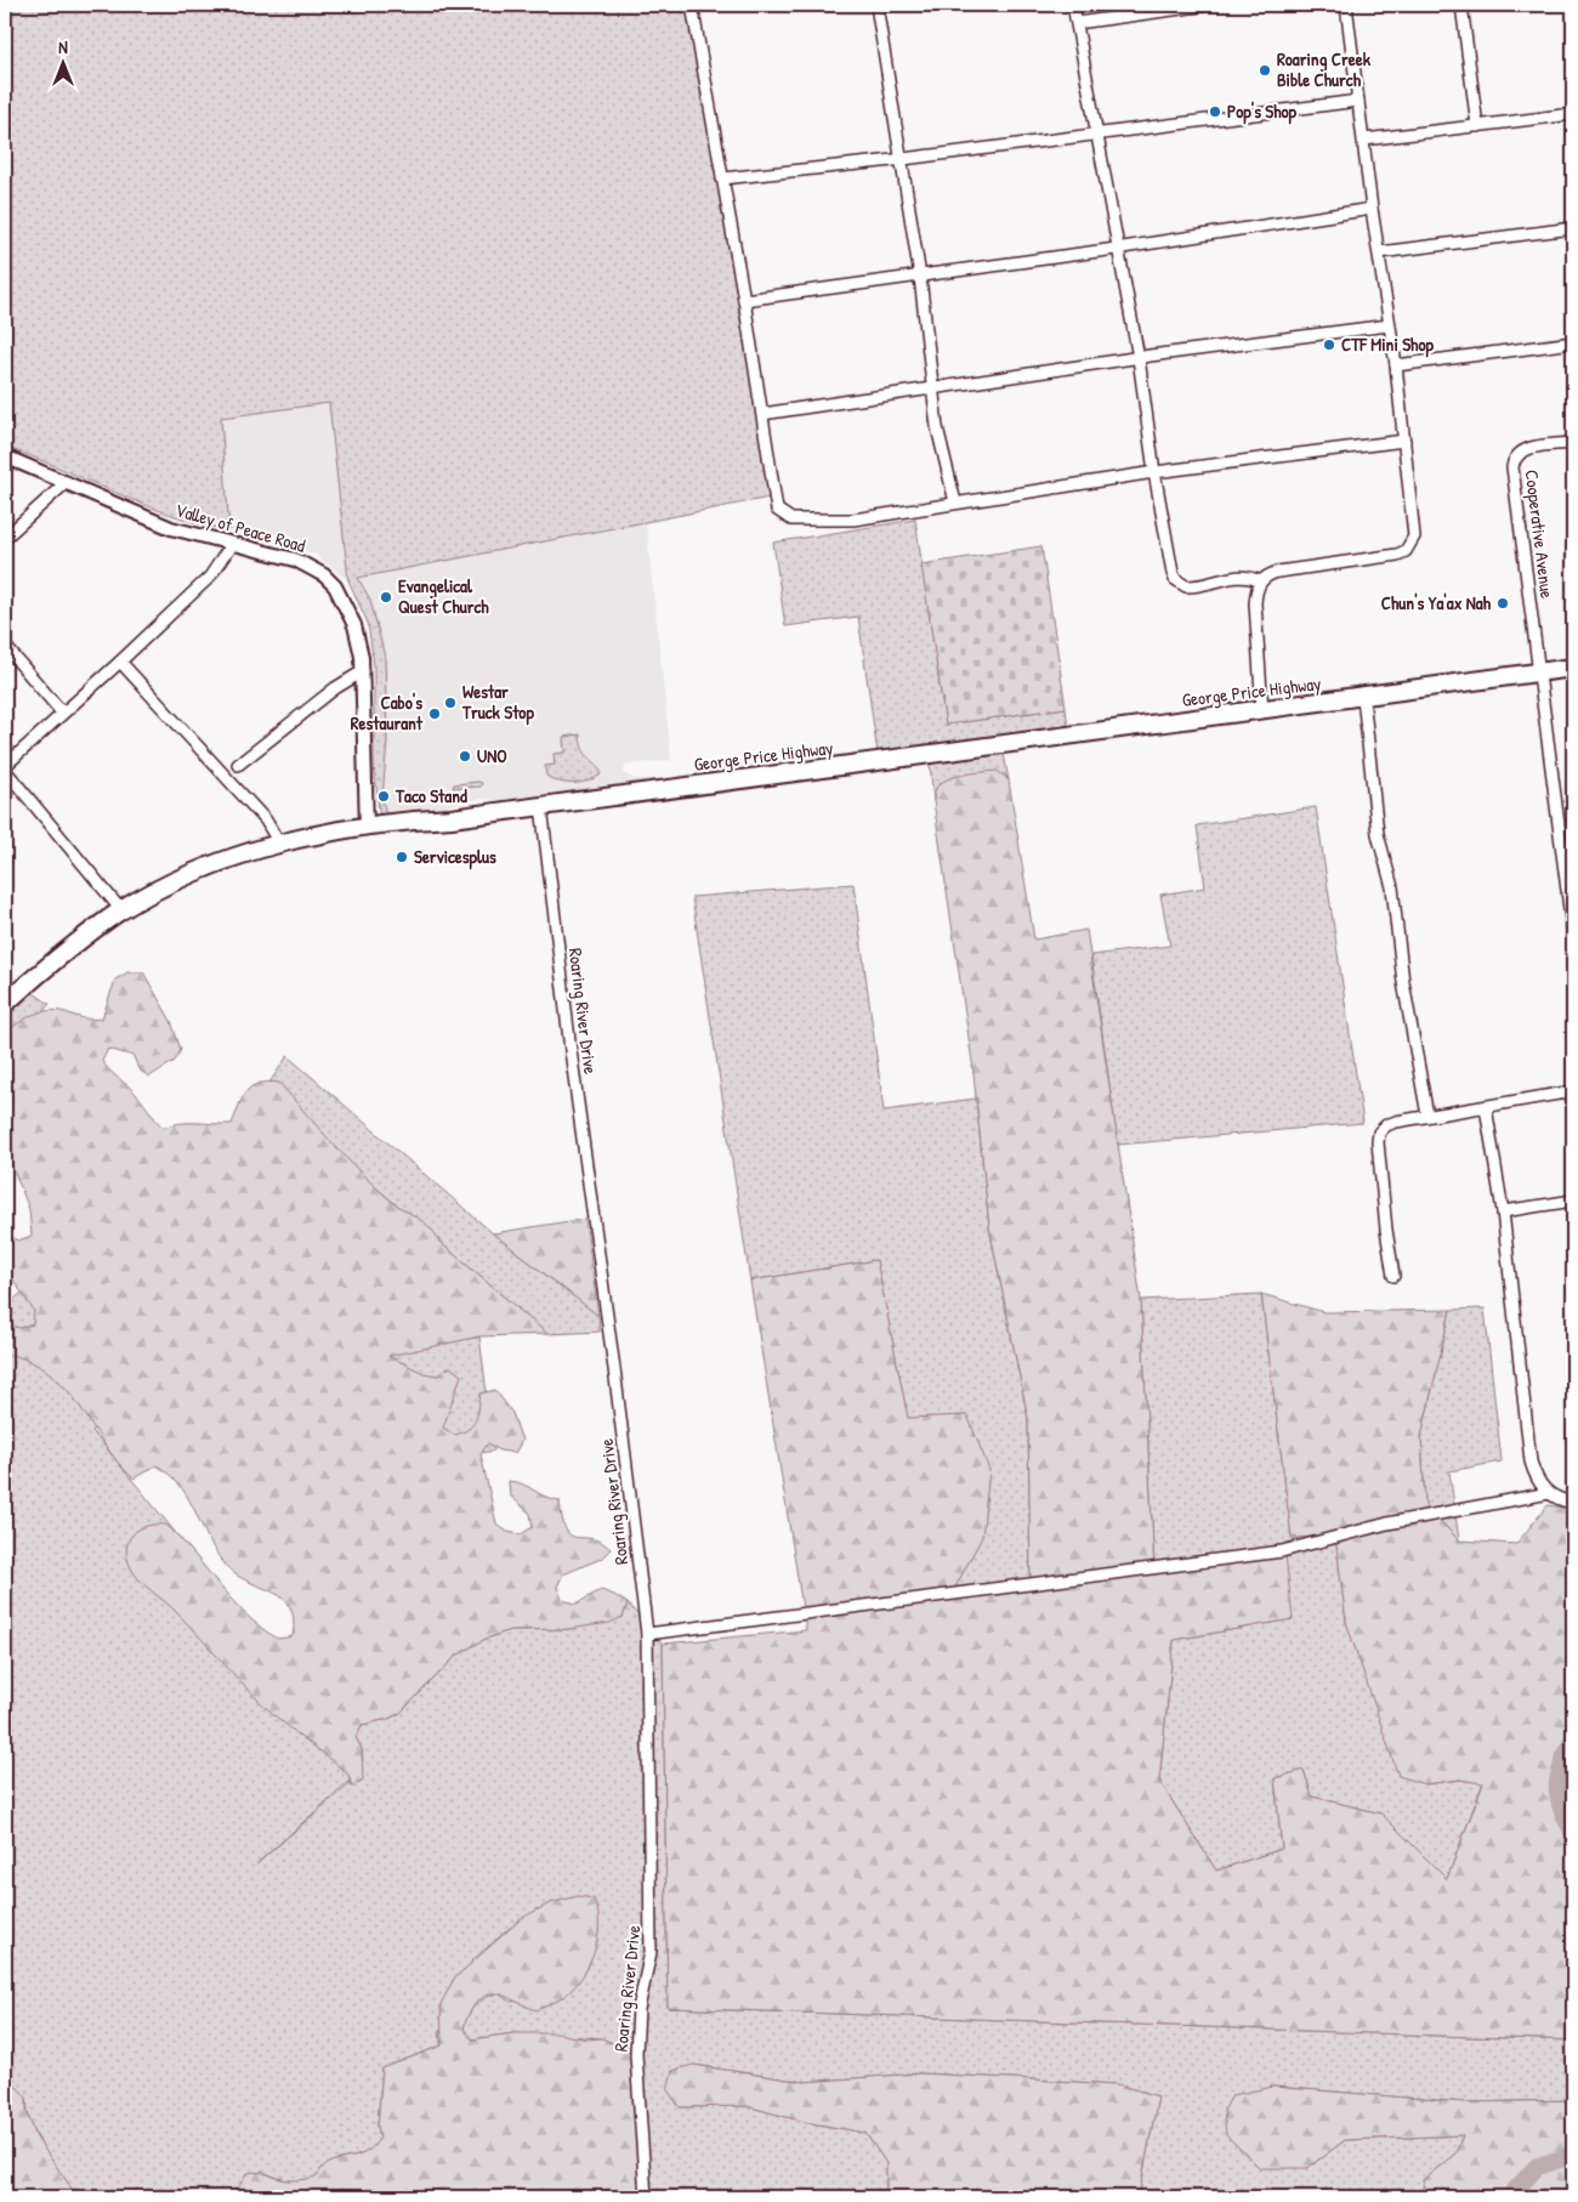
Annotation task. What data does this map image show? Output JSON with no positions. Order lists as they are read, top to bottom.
{
  "streets": {
    "highway": ["George Price Highway"],
    "street": ["Valley of Peace Road", "Cooperative Avenue", "Roaring River Drive"]
  },
  "crossings": [
    ["Valley of Peace Road", "George Price Highway"],
    ["Cooperative Avenue", "George Price Highway"],
    ["George Price Highway", "Roaring River Drive"]
  ],
  "places": [
    "Roaring Creek Bible Church",
    "Pop's Shop",
    "CTF Mini Shop",
    "Evangelical Quest Church",
    "Chun's Ya'ax Nah",
    "Westar Truck Stop",
    "Cabo's Restaurant",
    "UNO",
    "Taco Stand",
    "Servicesplus"
  ],
  "north": "top"
}
